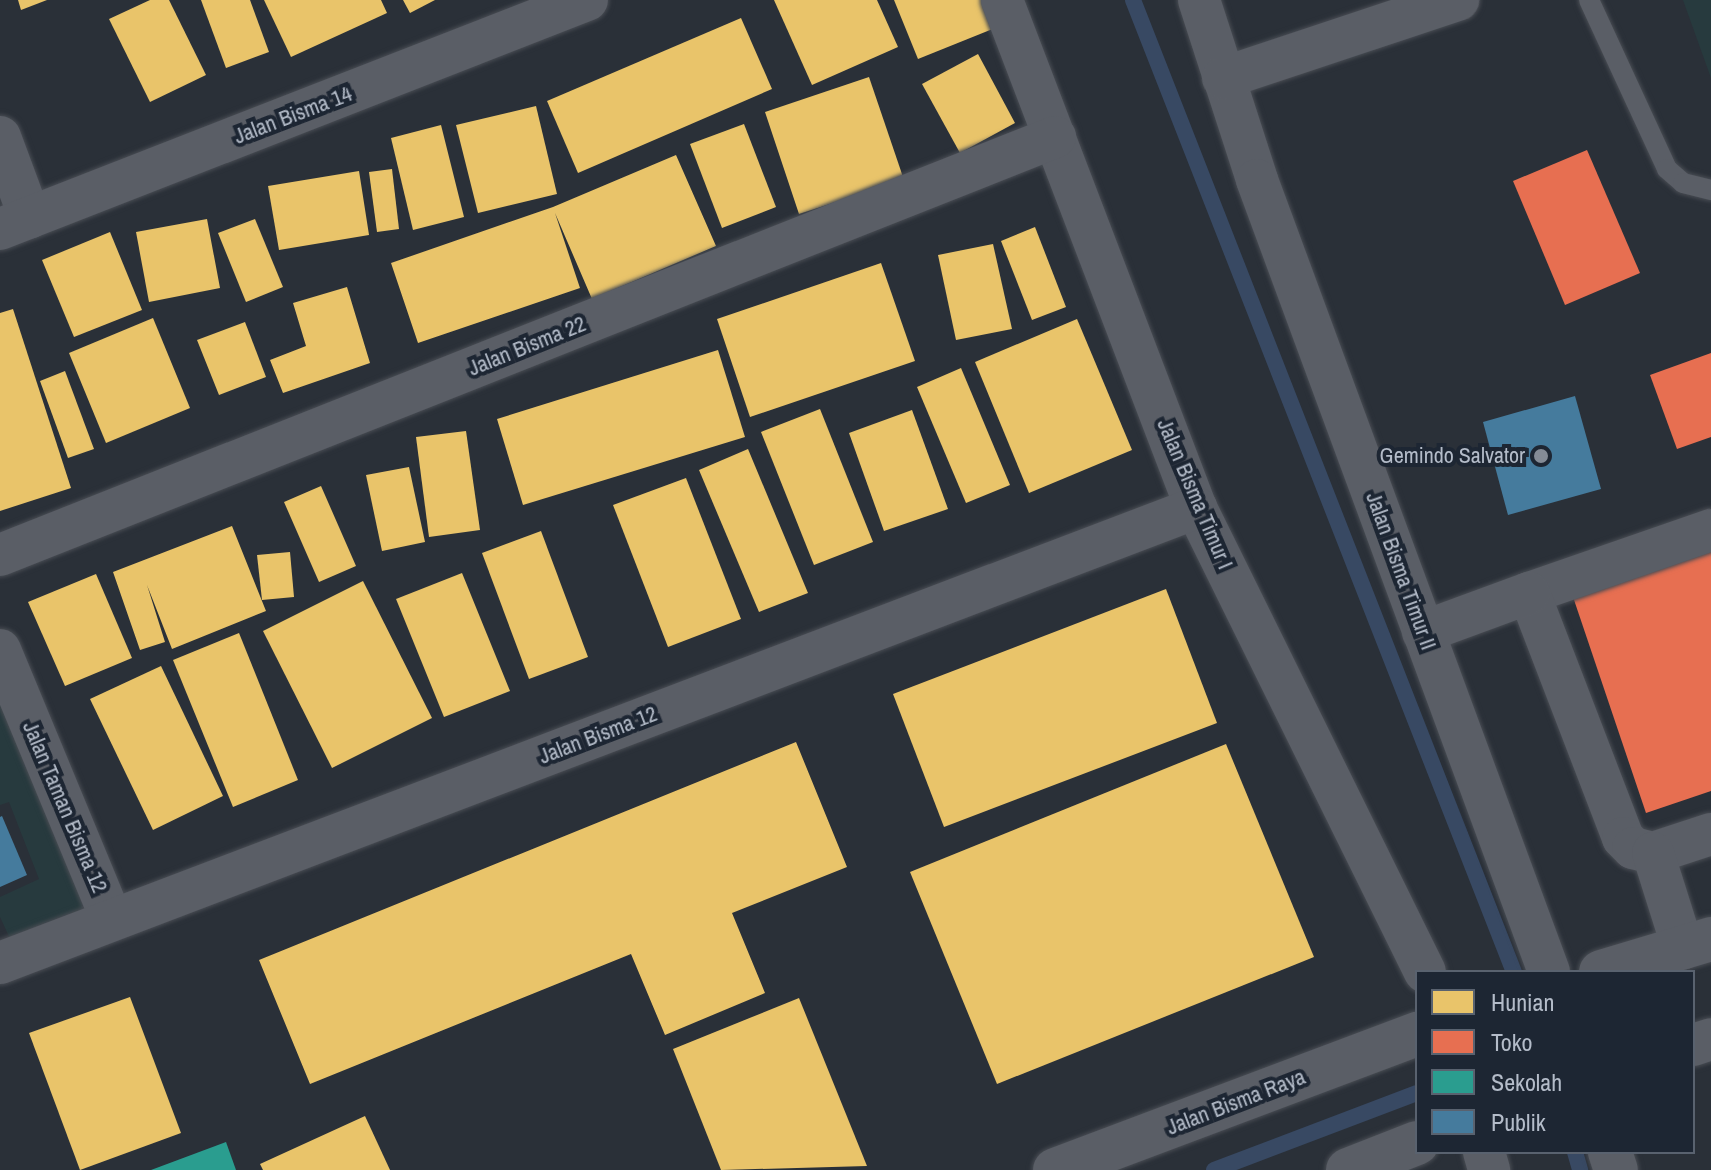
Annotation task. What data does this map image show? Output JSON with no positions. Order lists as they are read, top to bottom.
{
  "streets": {
    "street": [
      "Jalan Bisma 14",
      "Jalan Bisma 22",
      "Jalan Bisma Timur I",
      "Jalan Bisma Timur II",
      "Jalan Bisma 12",
      "Jalan Taman Bisma 12",
      "Jalan Bisma Raya"
    ]
  },
  "crossings": [
    ["Jalan Bisma 22", "Jalan Bisma Timur I"],
    ["Jalan Bisma Timur I", "Jalan Bisma 12"],
    ["Jalan Bisma 12", "Jalan Taman Bisma 12"]
  ],
  "places": ["Gemindo Salvator"],
  "legend": [
    "Hunian",
    "Toko",
    "Sekolah",
    "Publik"
  ]
}
